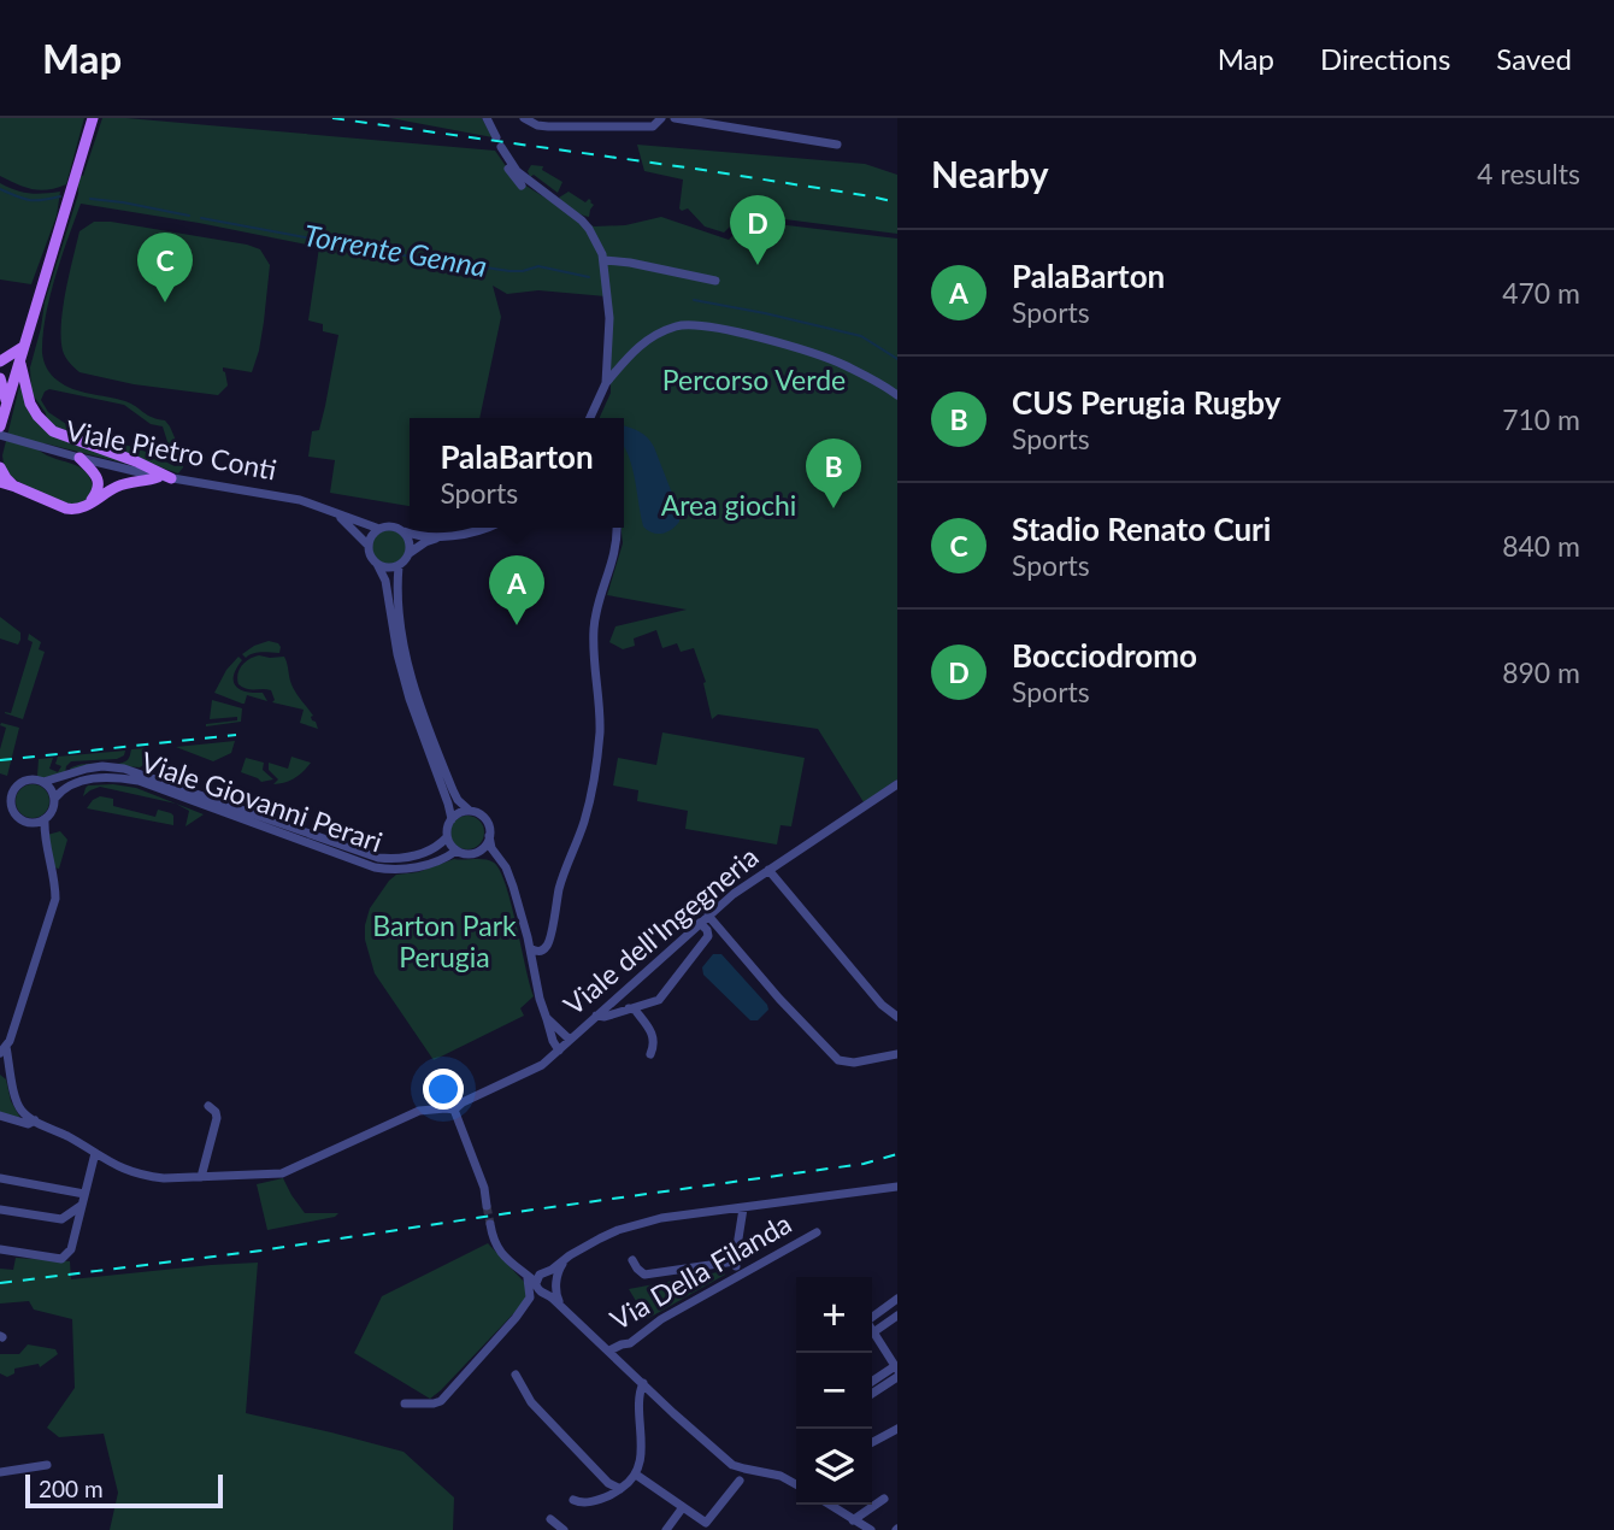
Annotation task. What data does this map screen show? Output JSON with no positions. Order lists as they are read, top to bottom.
{
  "streets": {
    "street": [
      "Viale Pietro Conti",
      "Viale Giovanni Perari",
      "Viale dell'Ingegneria",
      "Via Della Filanda"
    ]
  },
  "crossings": [
    ["Viale Pietro Conti", "Viale Giovanni Perari"]
  ],
  "water": ["Torrente Genna"],
  "parks": ["Percorso Verde", "Area giochi", "Barton Park Perugia"],
  "scale_bar": "200 m",
  "page": {
    "header": "Map",
    "nav": ["Map", "Directions", "Saved"],
    "heading": ["Nearby", "4 results"],
    "pins": [
      "D",
      "C",
      "B",
      "A"
    ],
    "list": [
      {
        "mark": "A",
        "name": "PalaBarton",
        "note": "Sports",
        "value": "470 m"
      },
      {
        "mark": "B",
        "name": "CUS Perugia Rugby",
        "note": "Sports",
        "value": "710 m"
      },
      {
        "mark": "C",
        "name": "Stadio Renato Curi",
        "note": "Sports",
        "value": "840 m"
      },
      {
        "mark": "D",
        "name": "Bocciodromo",
        "note": "Sports",
        "value": "890 m"
      }
    ],
    "popup": ["PalaBarton", "Sports"],
    "map_buttons": ["+", "−"],
    "scale": "200 m"
  }
}
